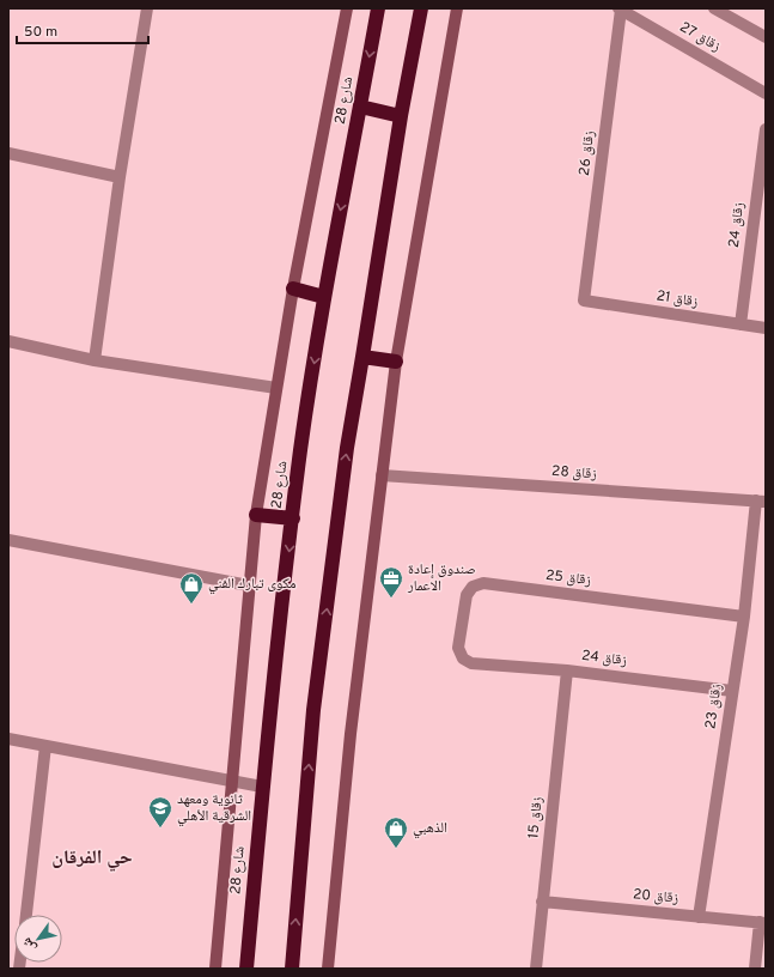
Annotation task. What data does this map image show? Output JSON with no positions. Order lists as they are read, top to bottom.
{
  "streets": {
    "highway": ["شارع 28"],
    "street": [
      "زقاق 27",
      "زقاق 26",
      "زقاق 24",
      "زقاق 21",
      "زقاق 28",
      "زقاق 25",
      "زقاق 23",
      "زقاق 15",
      "زقاق 20"
    ]
  },
  "crossings": [
    ["زقاق 27", "زقاق 26"],
    ["زقاق 26", "زقاق 21"],
    ["زقاق 24", "زقاق 21"],
    ["زقاق 24", "زقاق 25"],
    ["زقاق 24", "زقاق 23"],
    ["زقاق 24", "زقاق 15"],
    ["زقاق 28", "زقاق 23"],
    ["زقاق 25", "زقاق 23"],
    ["زقاق 23", "زقاق 20"],
    ["زقاق 15", "زقاق 20"]
  ],
  "districts": ["حي الفرقان"],
  "places": {
    "office": ["صندوق إعادة الاعمار"],
    "shop": ["مكوى تبارك الفني", "الذهبي"],
    "school or university": ["ثانوية ومعهد الشرقية الأهلي"]
  },
  "scale_bar": "50 m",
  "north": "bottom left"
}
